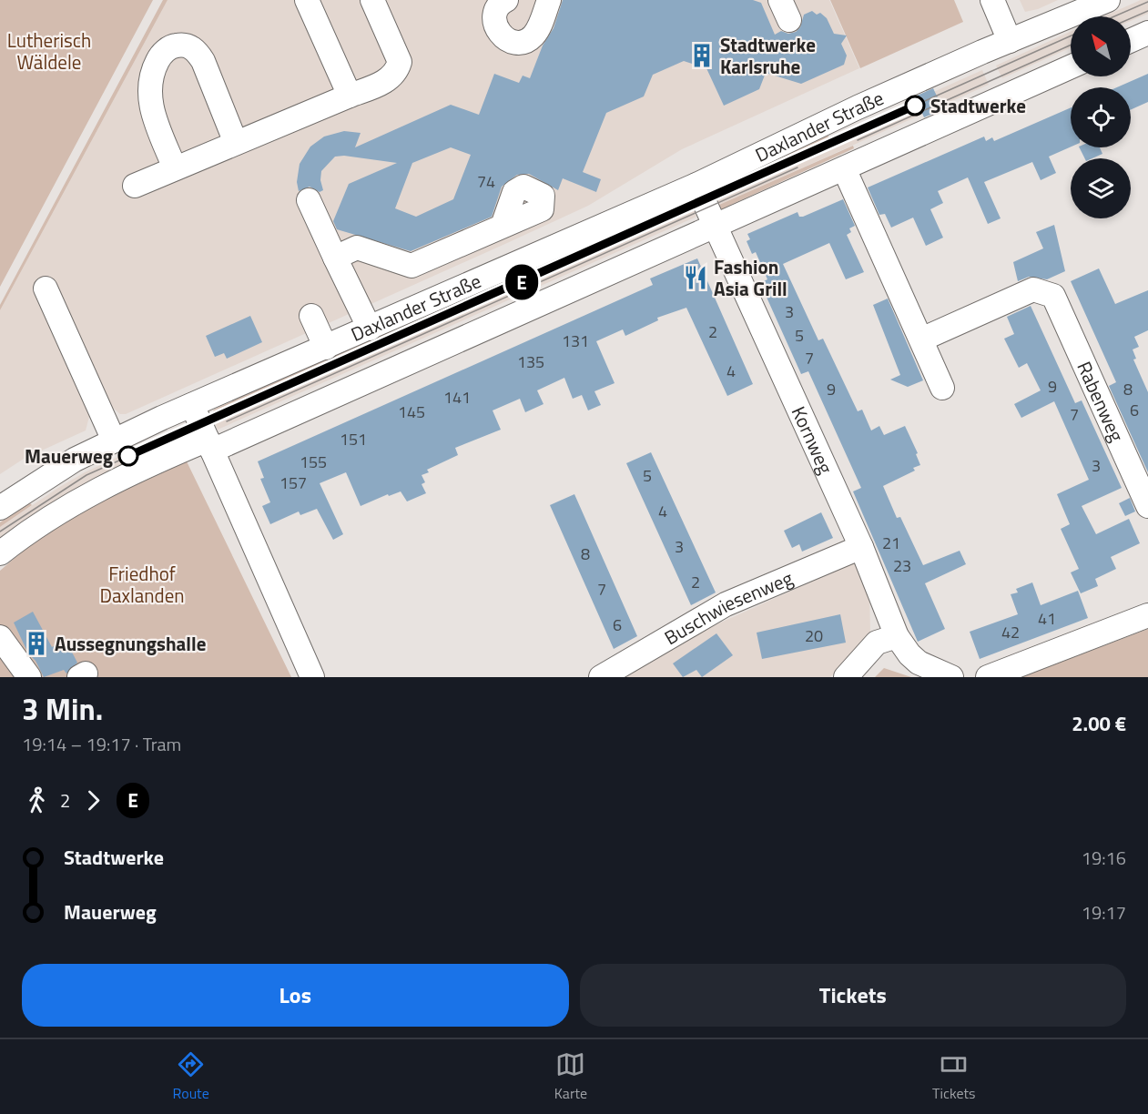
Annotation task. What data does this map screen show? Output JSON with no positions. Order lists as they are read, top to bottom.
{
  "streets": {
    "street": [
      "Daxlander Straße",
      "Rabenweg",
      "Kornweg",
      "Buschwiesenweg"
    ]
  },
  "crossings": [
    ["Daxlander Straße", "Kornweg"],
    ["Kornweg", "Buschwiesenweg"]
  ],
  "parks": ["Lutherisch Wäldele", "Friedhof Daxlanden"],
  "places": {
    "building": ["Stadtwerke Karlsruhe", "Aussegnungshalle"],
    "other": ["Stadtwerke", "Mauerweg"],
    "restaurant": ["Fashion Asia Grill"]
  },
  "lines": ["tram line E"],
  "house_numbers": [
    "74",
    "3",
    "2",
    "5",
    "131",
    "7",
    "135",
    "4",
    "9",
    "9",
    "8",
    "141",
    "6",
    "145",
    "7",
    "151",
    "155",
    "3",
    "5",
    "157",
    "4",
    "21",
    "3",
    "8",
    "23",
    "2",
    "7",
    "41",
    "6",
    "42",
    "20"
  ],
  "north": "top left",
  "page": {
    "on_map": "E",
    "heading": ["3 Min.", "19:14 – 19:17 · Tram", "2.00 €"],
    "legs": ["2", "E"],
    "list": [
      {
        "name": "Stadtwerke",
        "value": "19:16"
      },
      {
        "name": "Mauerweg",
        "value": "19:17"
      }
    ],
    "buttons": ["Los", "Tickets"],
    "tabs": ["Route", "Karte", "Tickets"]
  }
}
